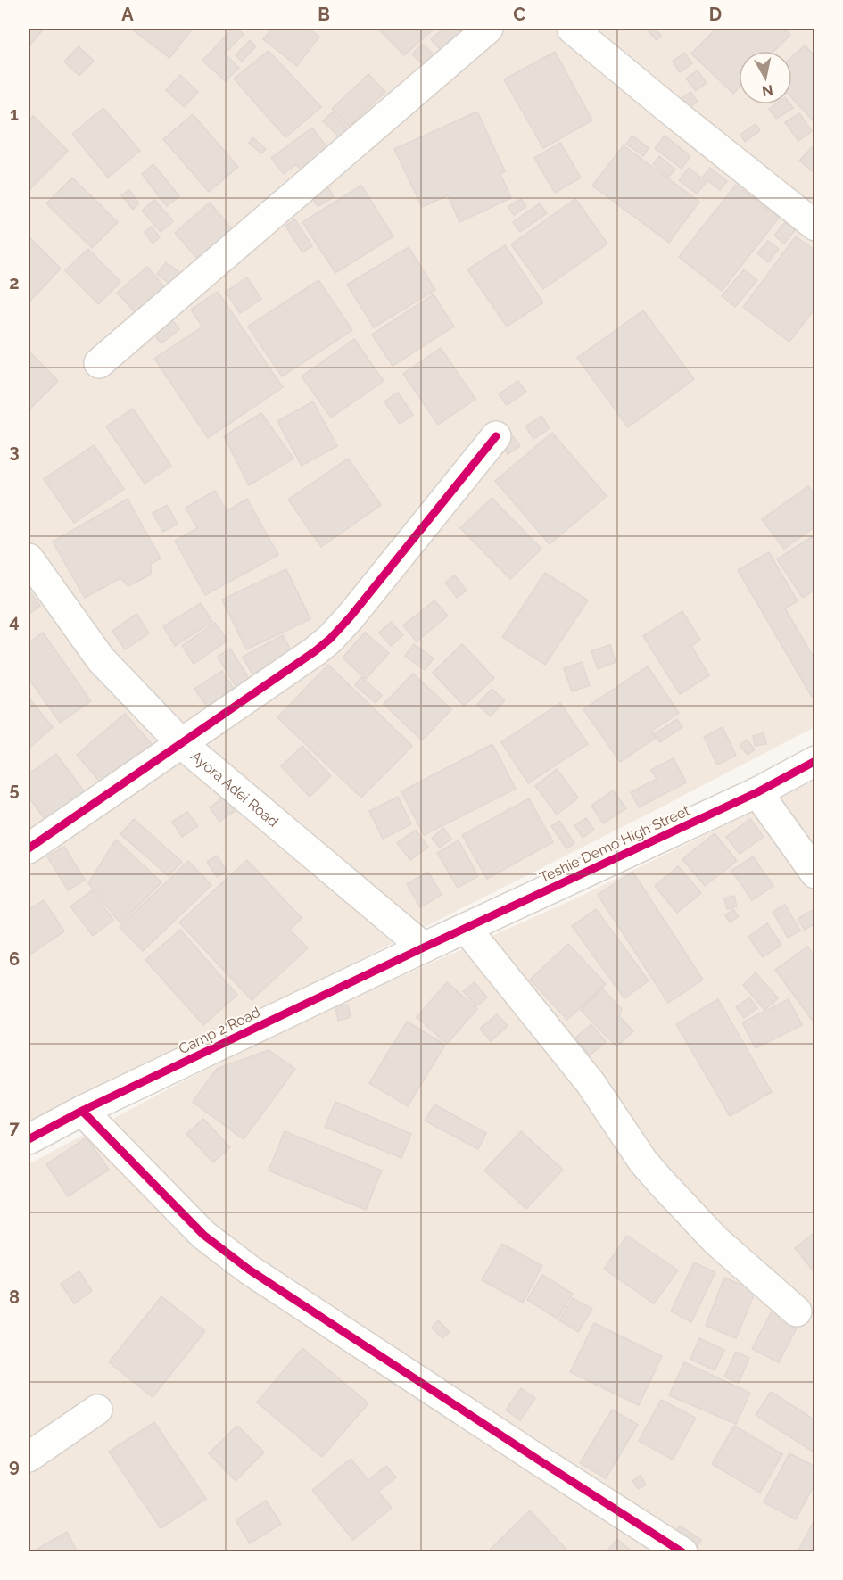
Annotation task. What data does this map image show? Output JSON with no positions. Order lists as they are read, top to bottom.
{
  "streets": {
    "street": ["Ayora Adei Road", "Teshie Demo High Street", "Camp 2 Road"]
  },
  "crossings": [
    ["Ayora Adei Road", "Teshie Demo High Street"],
    ["Ayora Adei Road", "Camp 2 Road"],
    ["Teshie Demo High Street", "Camp 2 Road"]
  ],
  "north": "bottom",
  "grid": {
    "columns": [
      "A",
      "B",
      "C",
      "D"
    ],
    "rows": [
      "1",
      "2",
      "3",
      "4",
      "5",
      "6",
      "7",
      "8",
      "9"
    ]
  }
}
